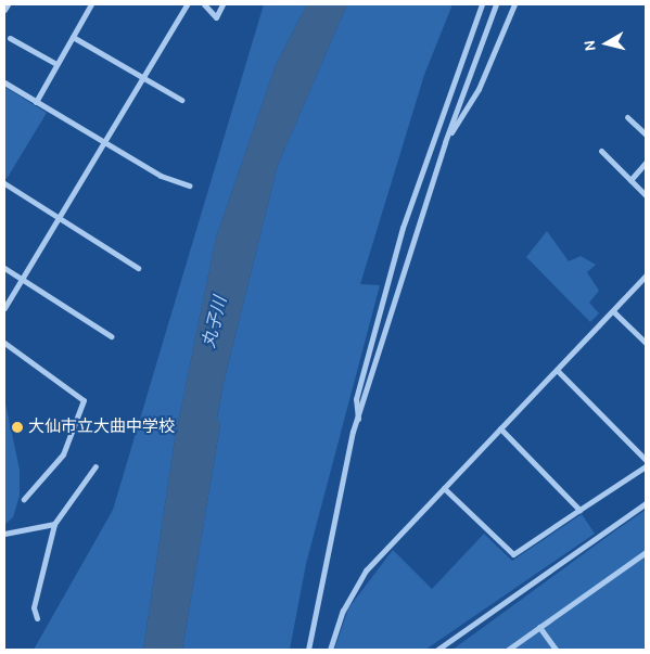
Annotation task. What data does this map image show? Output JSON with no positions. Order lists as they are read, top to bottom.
{
  "water": ["丸子川"],
  "places": ["大仙市立大曲中学校"],
  "north": "left"
}
